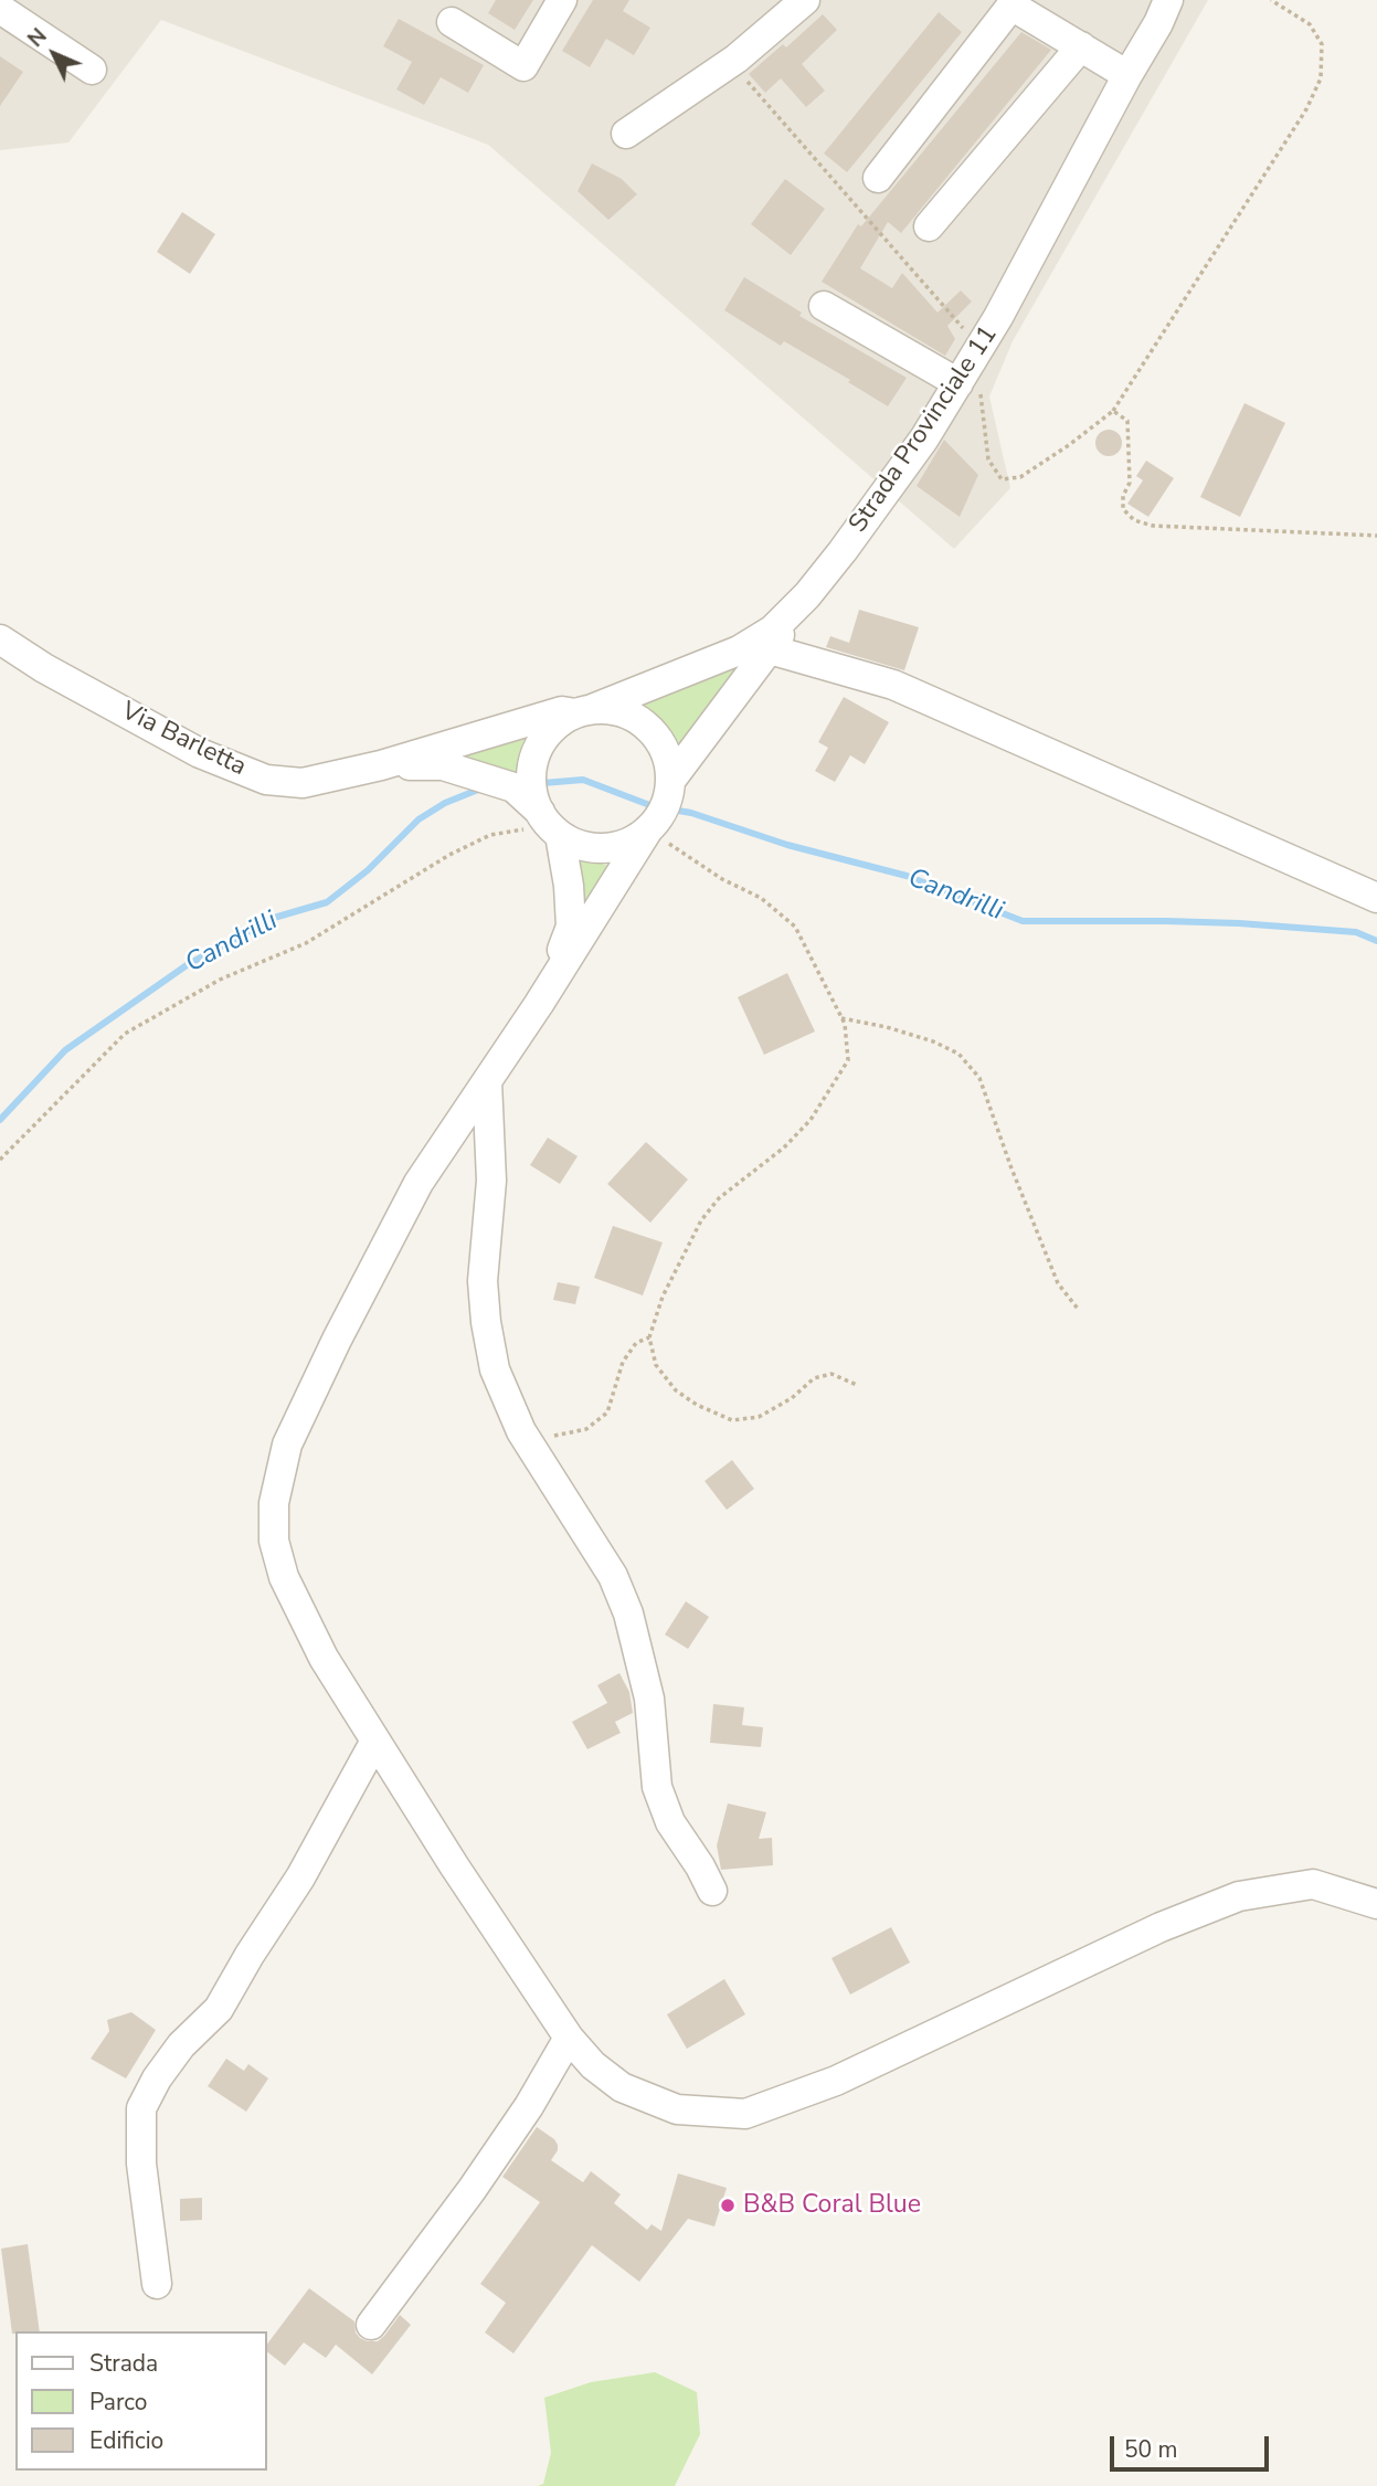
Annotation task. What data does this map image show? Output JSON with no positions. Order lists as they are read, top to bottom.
{
  "streets": {
    "street": ["Strada Provinciale 11", "Via Barletta"]
  },
  "crossings": [
    ["Strada Provinciale 11", "Via Barletta"]
  ],
  "water": ["Candrilli"],
  "places": ["B&B Coral Blue"],
  "legend": ["Strada", "Parco", "Edificio"],
  "scale_bar": "50 m",
  "north": "top left"
}
